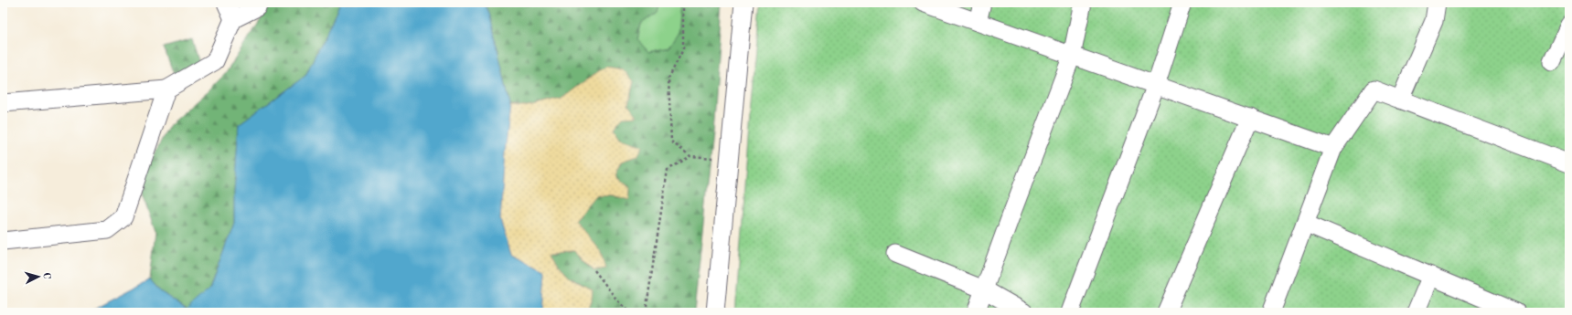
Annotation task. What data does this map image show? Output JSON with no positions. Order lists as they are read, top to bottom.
{
  "north": "right"
}
